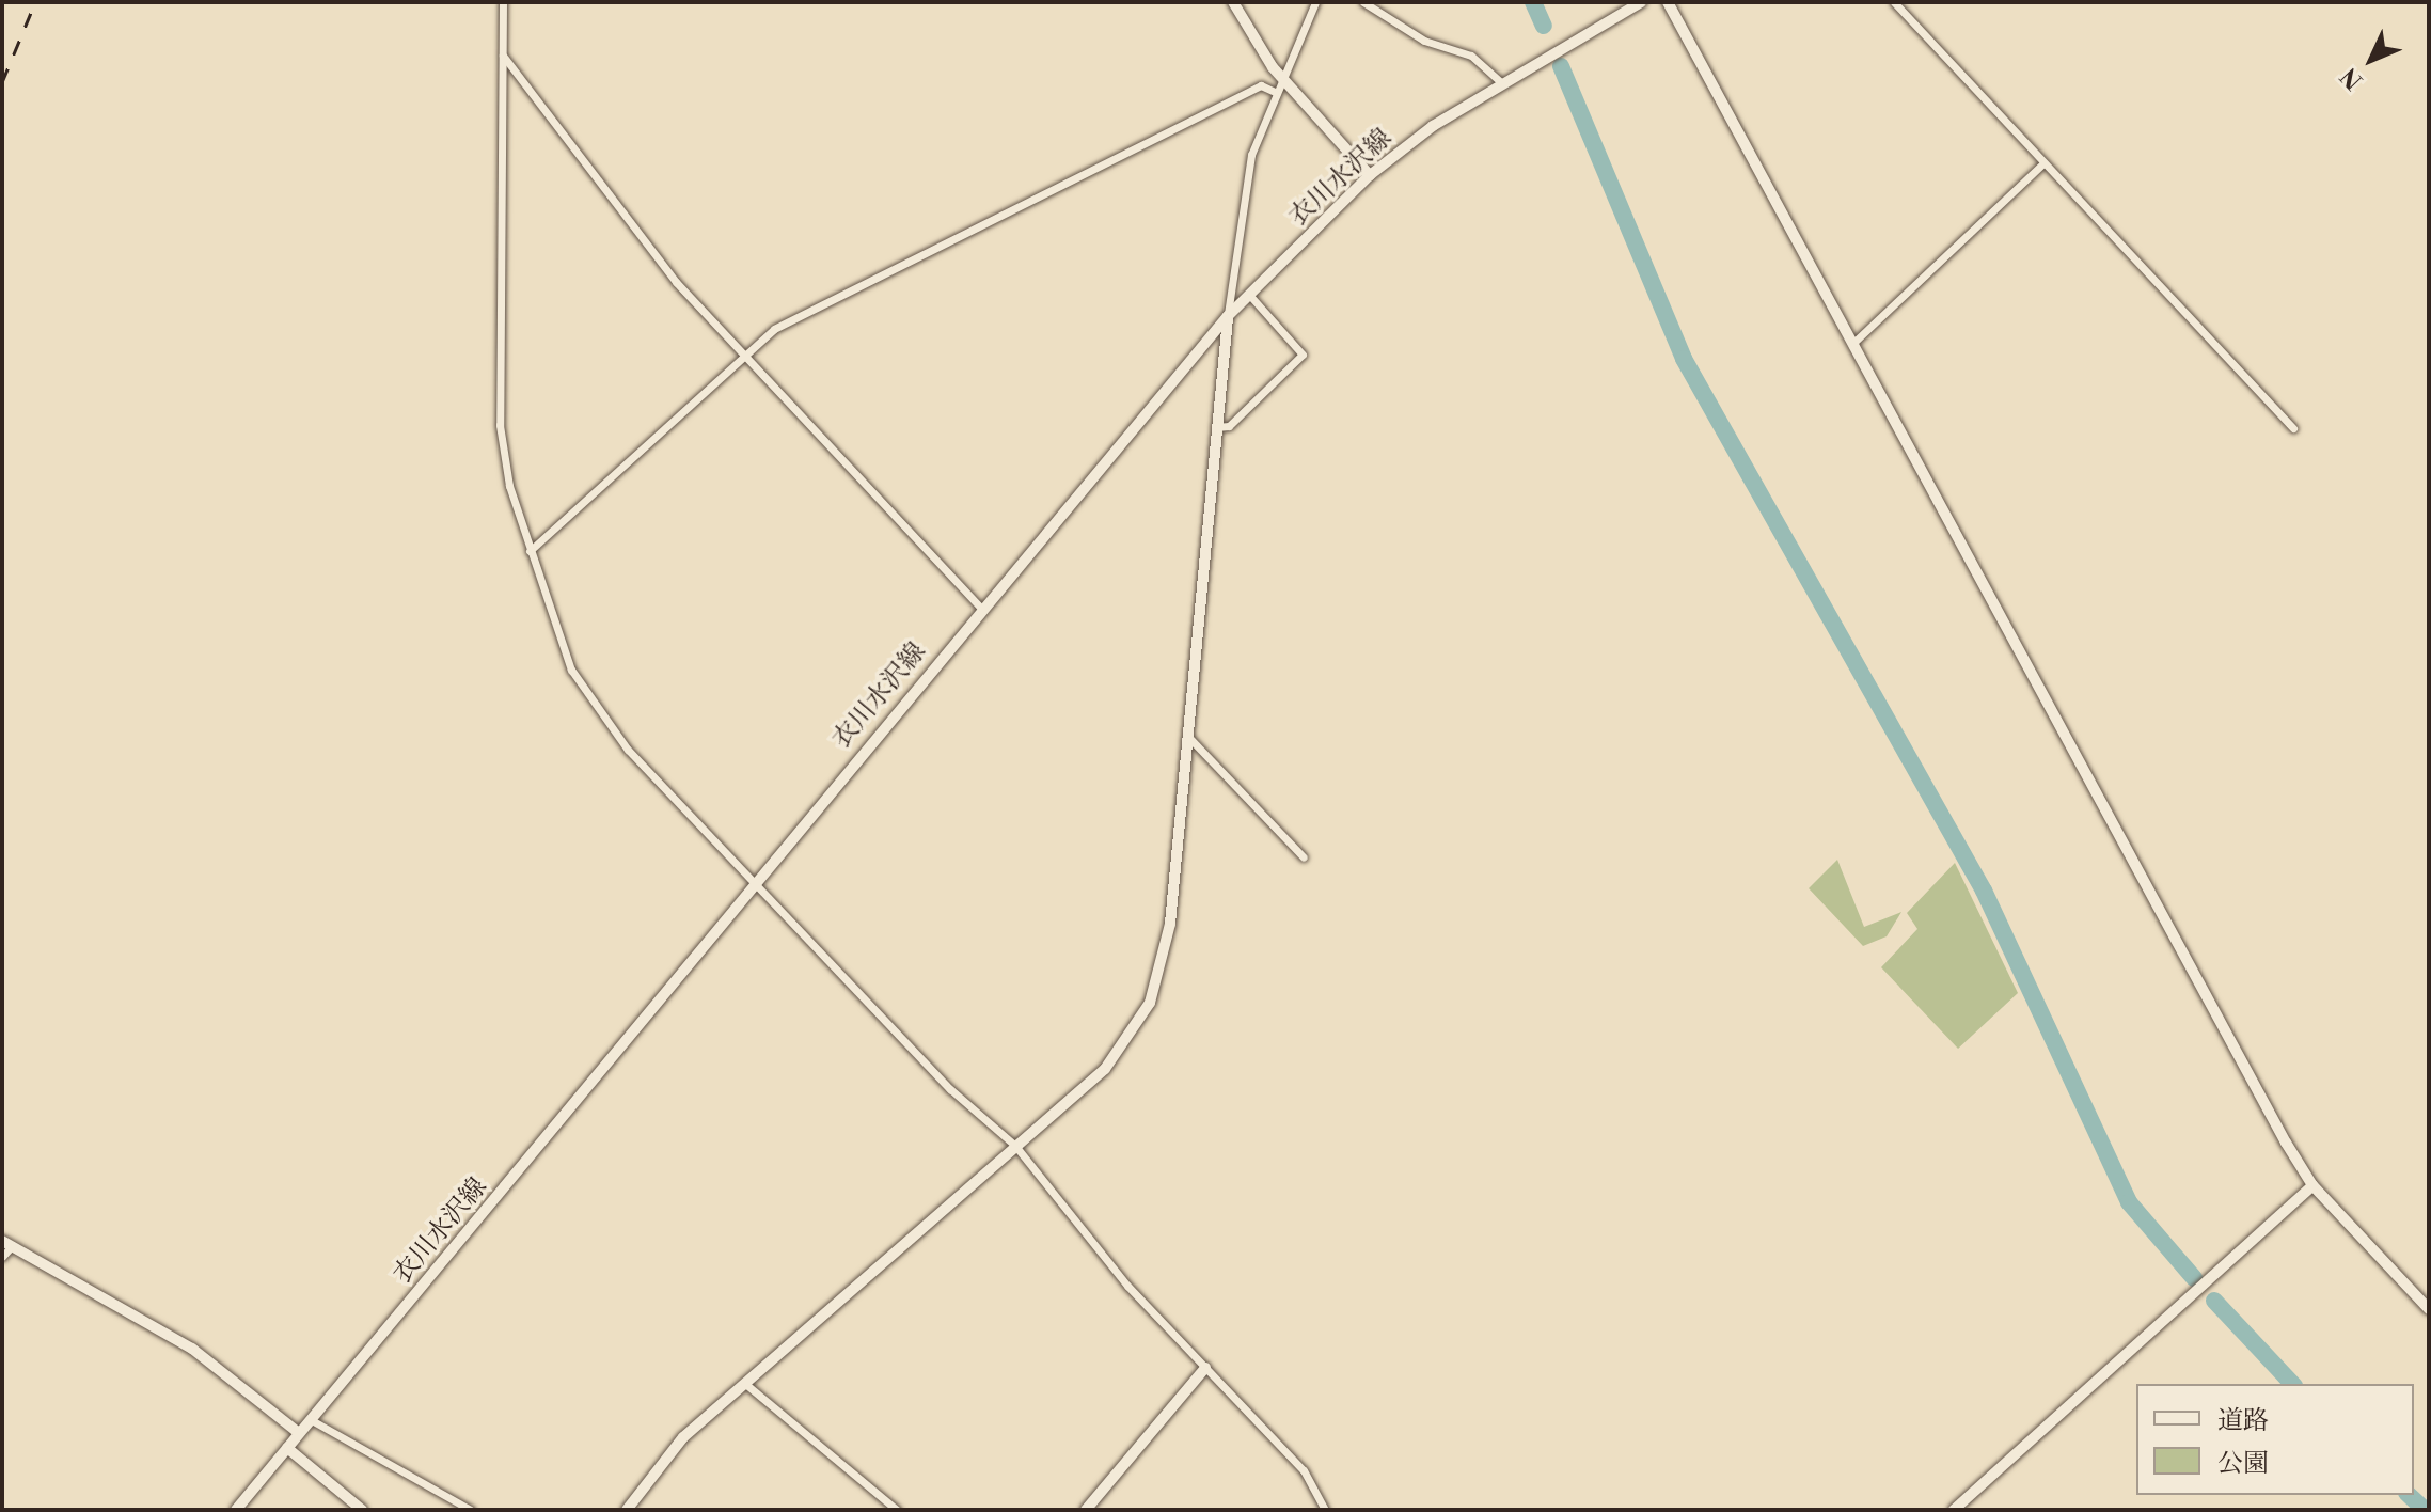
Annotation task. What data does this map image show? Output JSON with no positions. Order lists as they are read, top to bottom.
{
  "streets": {
    "street": ["衣川水沢線"]
  },
  "legend": ["道路", "公園"],
  "north": "bottom left"
}
